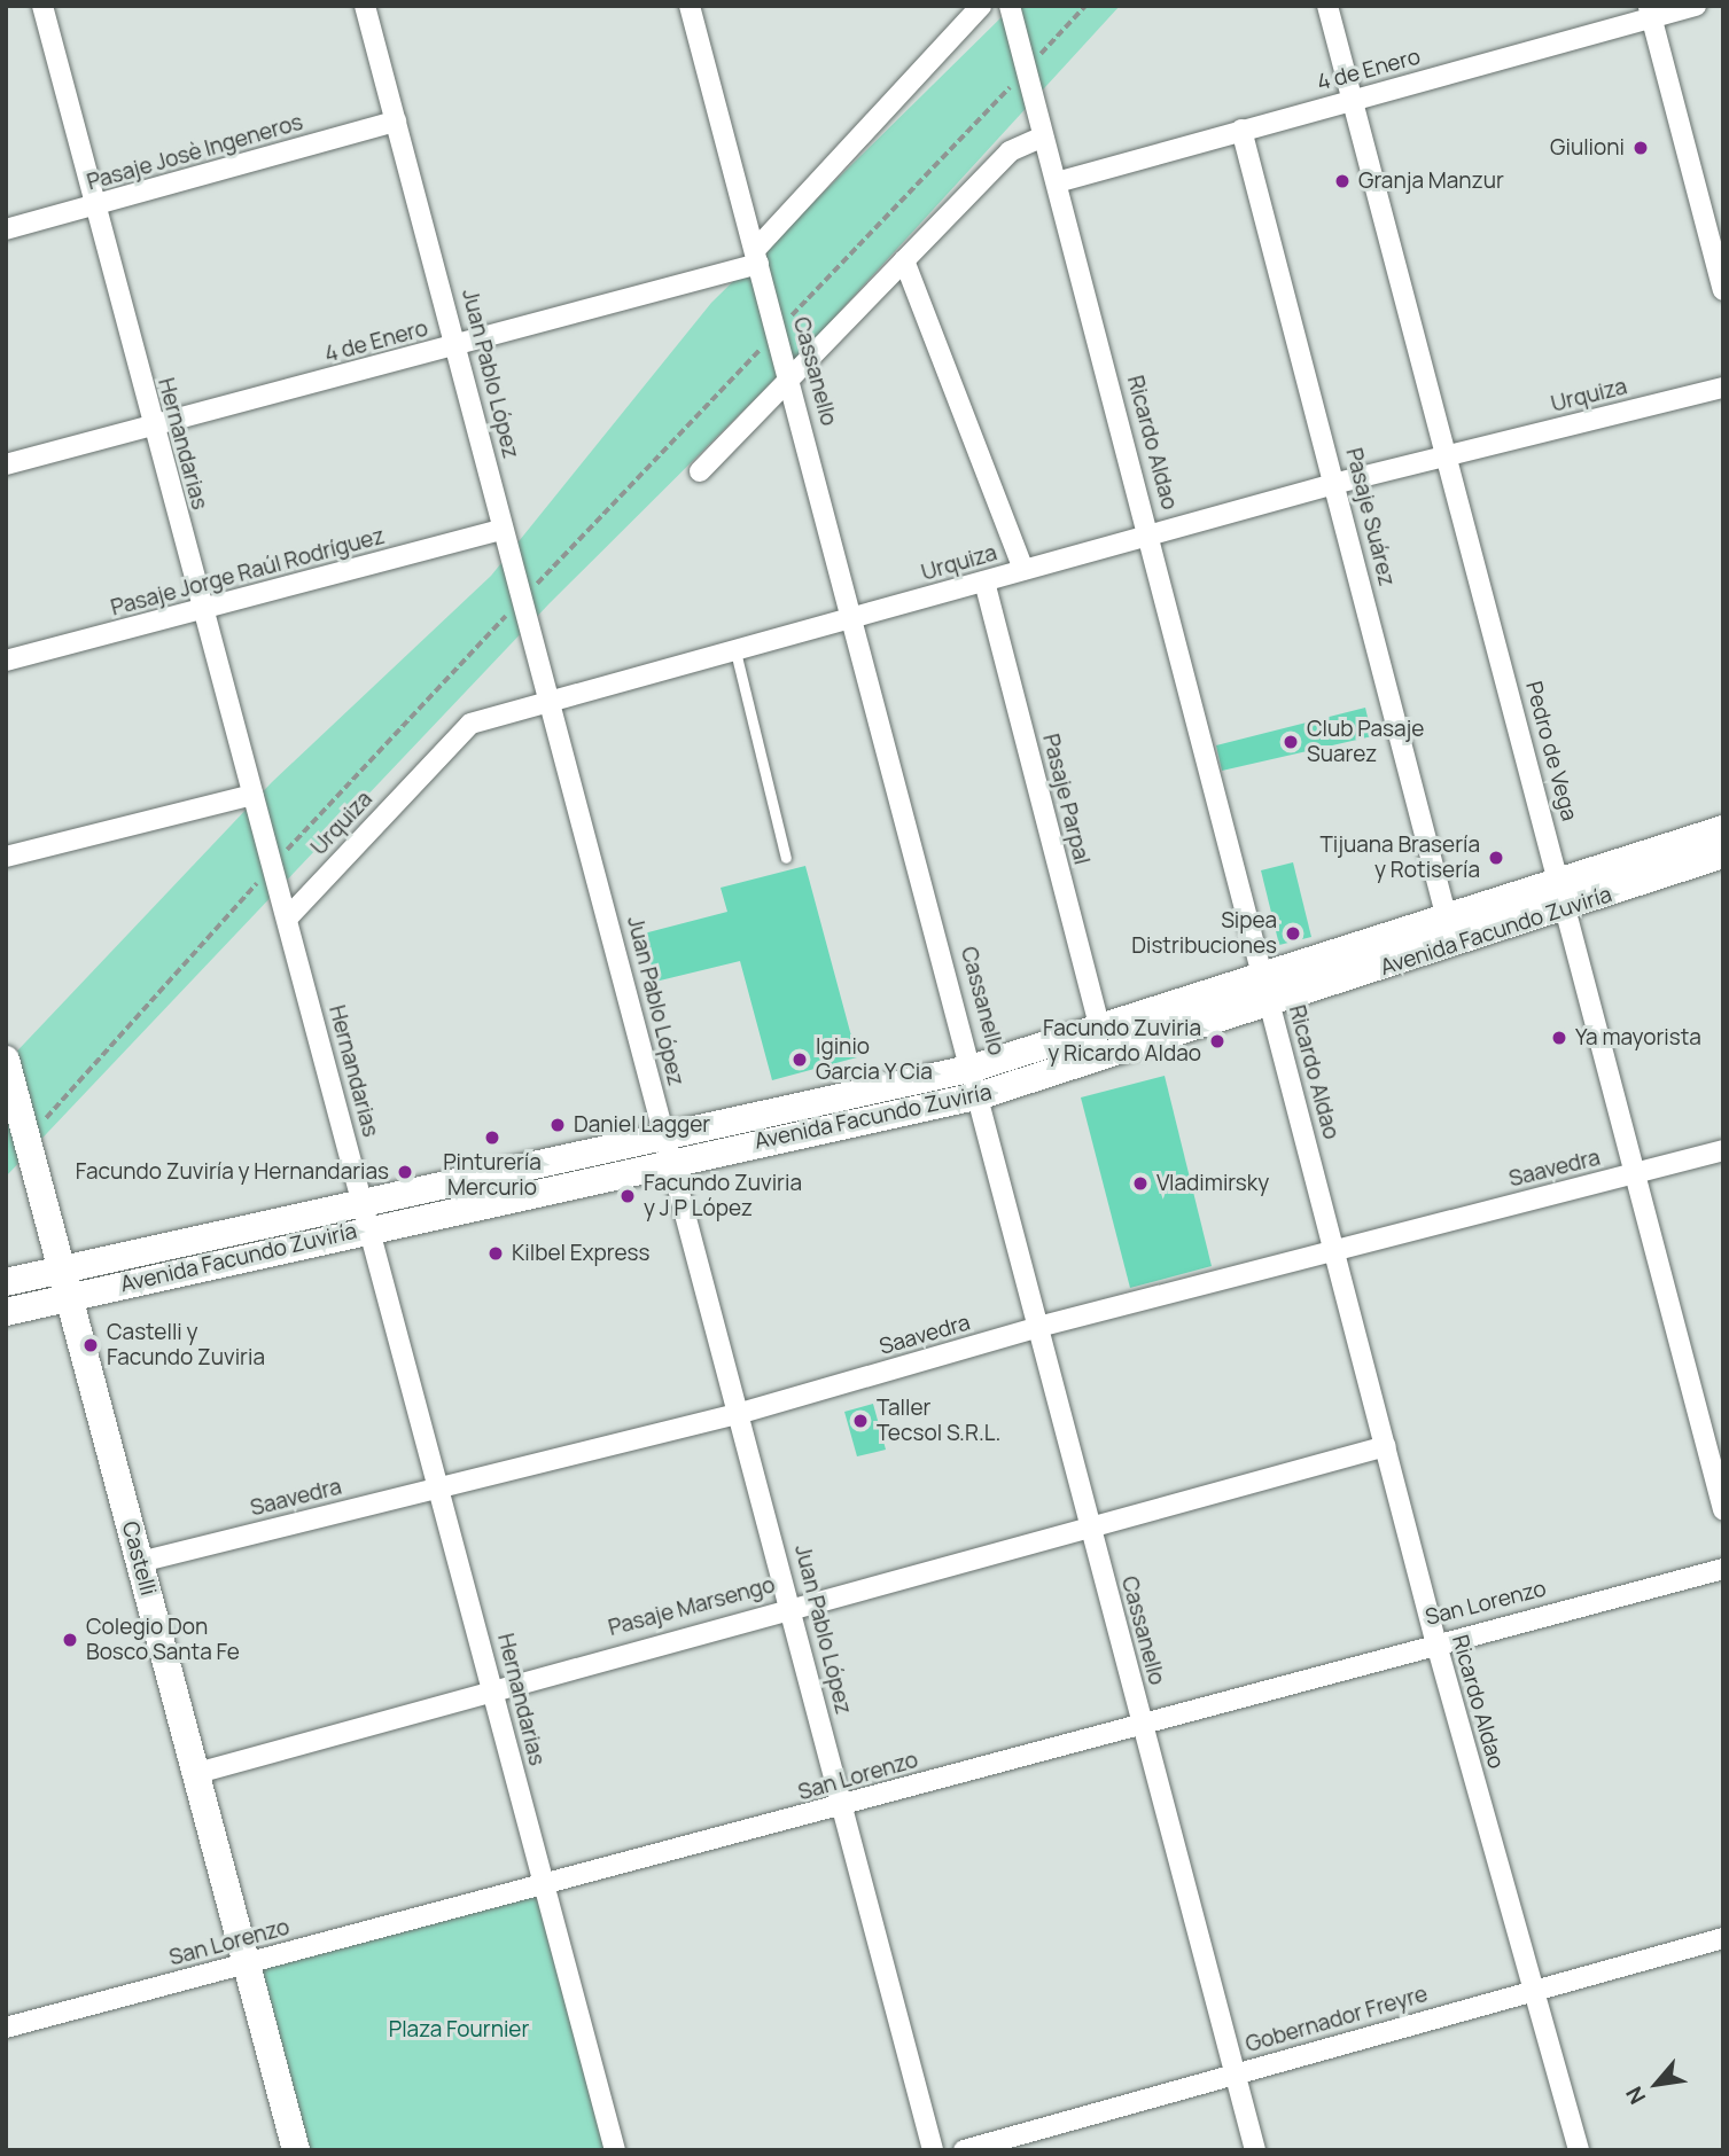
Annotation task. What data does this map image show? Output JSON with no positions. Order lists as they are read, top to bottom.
{
  "streets": {
    "main road": ["Avenida Facundo Zuviría", "Castelli"],
    "street": [
      "4 de Enero",
      "Pasaje Josè Ingeneros",
      "Cassanello",
      "Juan Pablo López",
      "Urquiza",
      "Ricardo Aldao",
      "Hernandarias",
      "Pasaje Suárez",
      "Pasaje Jorge Raúl Rodríguez",
      "Pedro de Vega",
      "Pasaje Parpal",
      "Saavedra",
      "San Lorenzo",
      "Pasaje Marsengo",
      "Gobernador Freyre"
    ]
  },
  "crossings": [
    ["4 de Enero", "Cassanello"],
    ["4 de Enero", "Juan Pablo López"],
    ["4 de Enero", "Ricardo Aldao"],
    ["4 de Enero", "Hernandarias"],
    ["4 de Enero", "Pasaje Suárez"],
    ["4 de Enero", "Pedro de Vega"],
    ["Pasaje Josè Ingeneros", "Juan Pablo López"],
    ["Pasaje Josè Ingeneros", "Hernandarias"],
    ["Cassanello", "Urquiza"],
    ["Cassanello", "Avenida Facundo Zuviría"],
    ["Cassanello", "Saavedra"],
    ["Cassanello", "San Lorenzo"],
    ["Cassanello", "Pasaje Marsengo"],
    ["Cassanello", "Gobernador Freyre"],
    ["Juan Pablo López", "Urquiza"],
    ["Juan Pablo López", "Pasaje Jorge Raúl Rodríguez"],
    ["Juan Pablo López", "Avenida Facundo Zuviría"],
    ["Juan Pablo López", "Saavedra"],
    ["Juan Pablo López", "San Lorenzo"],
    ["Juan Pablo López", "Pasaje Marsengo"],
    ["Urquiza", "Ricardo Aldao"],
    ["Urquiza", "Hernandarias"],
    ["Urquiza", "Pasaje Suárez"],
    ["Urquiza", "Pedro de Vega"],
    ["Urquiza", "Pasaje Parpal"],
    ["Ricardo Aldao", "Avenida Facundo Zuviría"],
    ["Ricardo Aldao", "Saavedra"],
    ["Ricardo Aldao", "San Lorenzo"],
    ["Ricardo Aldao", "Pasaje Marsengo"],
    ["Ricardo Aldao", "Gobernador Freyre"],
    ["Hernandarias", "Pasaje Jorge Raúl Rodríguez"],
    ["Hernandarias", "Avenida Facundo Zuviría"],
    ["Hernandarias", "Saavedra"],
    ["Hernandarias", "San Lorenzo"],
    ["Hernandarias", "Pasaje Marsengo"],
    ["Pasaje Suárez", "Avenida Facundo Zuviría"],
    ["Pedro de Vega", "Avenida Facundo Zuviría"],
    ["Pedro de Vega", "Saavedra"],
    ["Pasaje Parpal", "Avenida Facundo Zuviría"],
    ["Avenida Facundo Zuviría", "Castelli"],
    ["Saavedra", "Castelli"],
    ["Castelli", "San Lorenzo"],
    ["Castelli", "Pasaje Marsengo"]
  ],
  "parks": ["Plaza Fournier"],
  "places": [
    "Giulioni",
    "Granja Manzur",
    "Club Pasaje Suarez",
    "Tijuana Brasería y Rotisería",
    "Sipea Distribuciones",
    "Ya mayorista",
    "Facundo Zuviria y Ricardo Aldao",
    "Iginio Garcia Y Cia",
    "Daniel Lagger",
    "Pinturería Mercurio",
    "Facundo Zuviría y Hernandarias",
    "Vladimirsky",
    "Facundo Zuviria y J P López",
    "Kilbel Express",
    "Castelli y Facundo Zuviria",
    "Taller Tecsol S.R.L.",
    "Colegio Don Bosco Santa Fe"
  ],
  "north": "bottom left"
}
